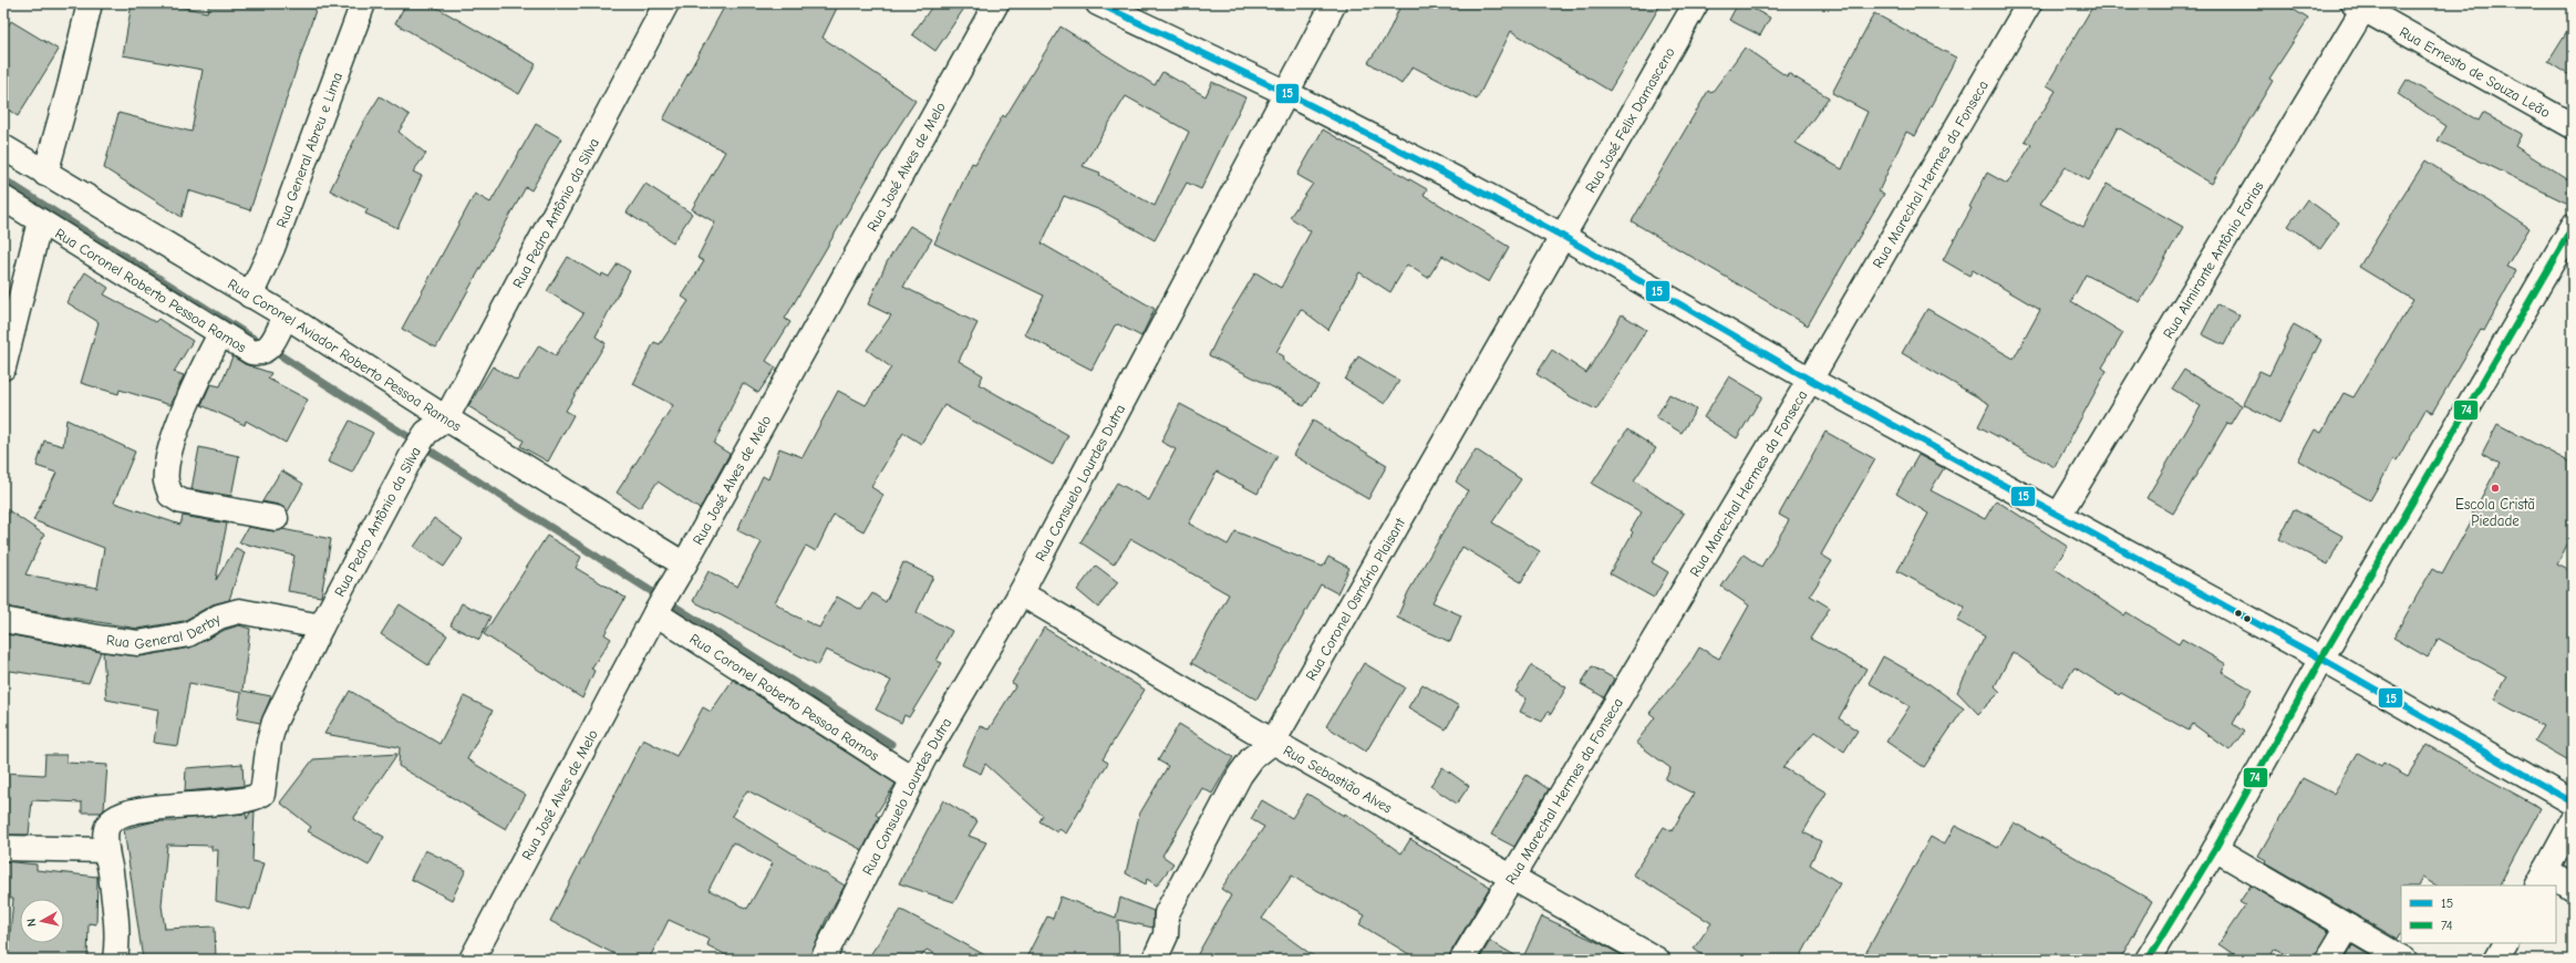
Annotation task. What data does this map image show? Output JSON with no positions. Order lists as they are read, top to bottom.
{
  "streets": {
    "street": [
      "Rua Ernesto de Souza Leão",
      "Rua José Felix Damasceno",
      "Rua General Abreu e Lima",
      "Rua José Alves de Melo",
      "Rua Marechal Hermes da Fonseca",
      "Rua Pedro Antônio da Silva",
      "Rua Almirante Antônio Farias",
      "Rua Coronel Roberto Pessoa Ramos",
      "Rua Coronel Aviador Roberto Pessoa Ramos",
      "Rua Consuelo Lourdes Dutra",
      "Rua Coronel Osmário Plaisant",
      "Rua General Derby",
      "Rua Sebastião Alves"
    ]
  },
  "crossings": [
    ["Rua Ernesto de Souza Leão", "Rua Almirante Antônio Farias"],
    ["Rua José Felix Damasceno", "Rua Coronel Osmário Plaisant"],
    ["Rua General Abreu e Lima", "Rua Coronel Aviador Roberto Pessoa Ramos"],
    ["Rua José Alves de Melo", "Rua Coronel Roberto Pessoa Ramos"],
    ["Rua José Alves de Melo", "Rua Coronel Aviador Roberto Pessoa Ramos"],
    ["Rua Marechal Hermes da Fonseca", "Rua Sebastião Alves"],
    ["Rua Pedro Antônio da Silva", "Rua Coronel Aviador Roberto Pessoa Ramos"],
    ["Rua Pedro Antônio da Silva", "Rua General Derby"],
    ["Rua Coronel Roberto Pessoa Ramos", "Rua Coronel Aviador Roberto Pessoa Ramos"],
    ["Rua Coronel Roberto Pessoa Ramos", "Rua Consuelo Lourdes Dutra"],
    ["Rua Consuelo Lourdes Dutra", "Rua Sebastião Alves"],
    ["Rua Coronel Osmário Plaisant", "Rua Sebastião Alves"]
  ],
  "places": ["Escola Cristã Piedade"],
  "lines": ["transit line 15", "transit line 74"],
  "legend": ["15", "74"],
  "north": "left"
}
